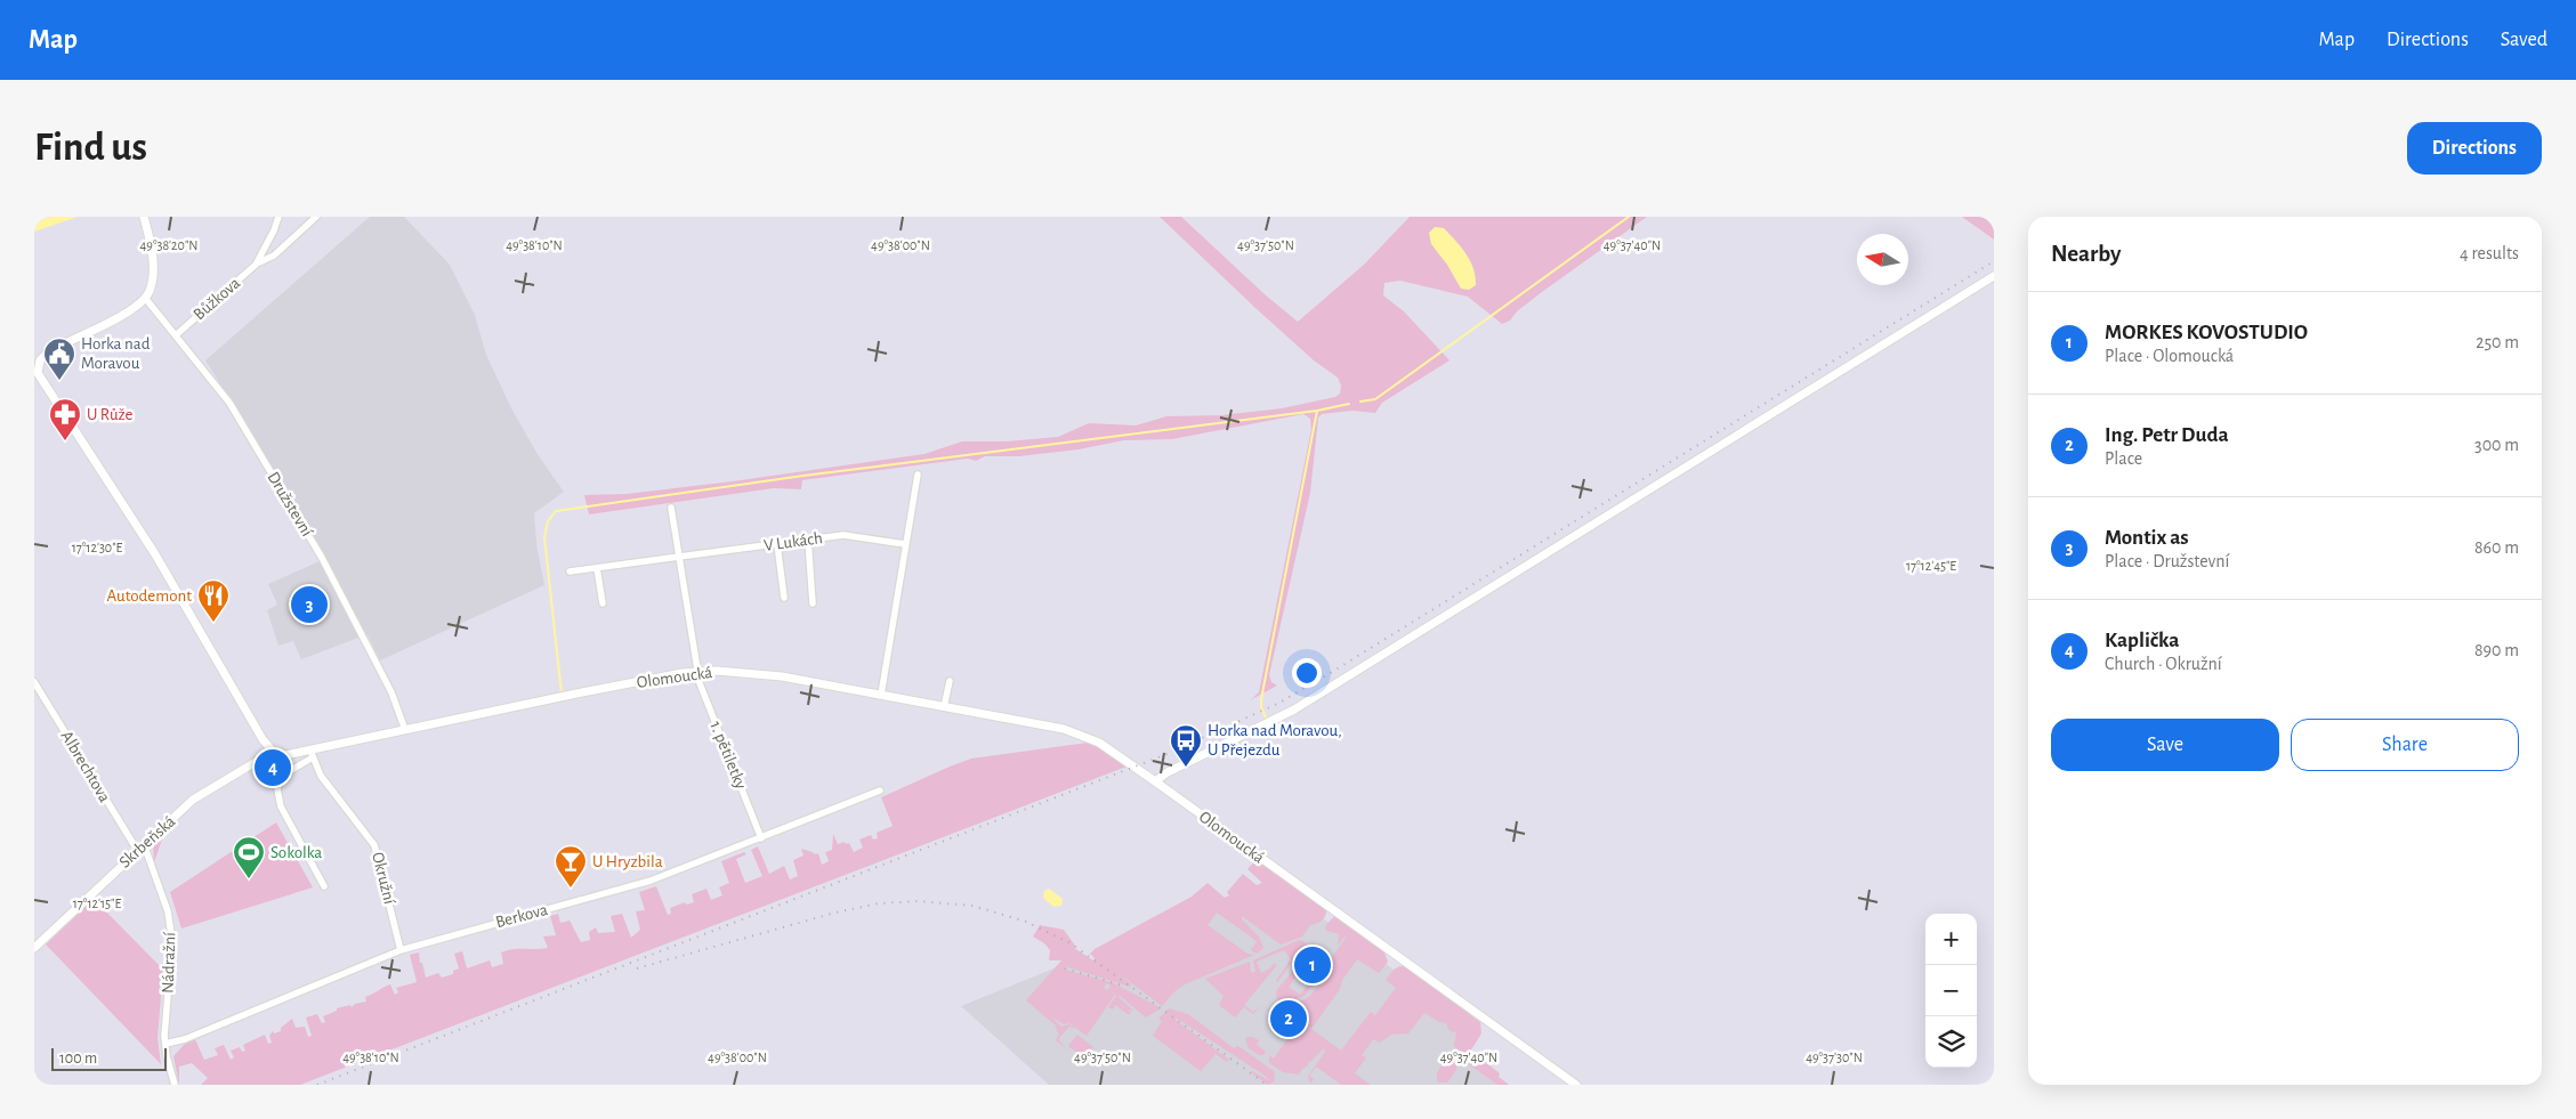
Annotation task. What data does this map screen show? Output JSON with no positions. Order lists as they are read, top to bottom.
{
  "streets": {
    "street": [
      "Bůžkova",
      "Družstevní",
      "V Lukách",
      "Olomoucká",
      "1. pětiletky",
      "Albrechtova",
      "Skrbeňská",
      "Okružní",
      "Berkova",
      "Nádražní"
    ]
  },
  "crossings": [
    ["Bůžkova", "Družstevní"],
    ["Družstevní", "Olomoucká"],
    ["Olomoucká", "1. pětiletky"],
    ["Olomoucká", "Okružní"],
    ["1. pětiletky", "Berkova"],
    ["Albrechtova", "Skrbeňská"],
    ["Skrbeňská", "Nádražní"],
    ["Okružní", "Berkova"],
    ["Berkova", "Nádražní"]
  ],
  "places": {
    "public building": ["Horka nad Moravou"],
    "pharmacy": ["U Růže"],
    "restaurant": ["Autodemont"],
    "bus stop": ["Horka nad Moravou, U Přejezdu"],
    "sports": ["Sokolka"],
    "bar": ["U Hryzbila"]
  },
  "scale_bar": "100 m",
  "north": "left",
  "page": {
    "header": "Map",
    "nav": ["Map", "Directions", "Saved"],
    "buttons": [
      "Directions",
      ["Save", "Share"]
    ],
    "title": "Find us",
    "heading": ["Nearby", "4 results"],
    "list": [
      {
        "mark": "1",
        "name": "MORKES KOVOSTUDIO",
        "note": "Place · Olomoucká",
        "value": "250 m"
      },
      {
        "mark": "2",
        "name": "Ing. Petr Duda",
        "note": "Place",
        "value": "300 m"
      },
      {
        "mark": "3",
        "name": "Montix as",
        "note": "Place · Družstevní",
        "value": "860 m"
      },
      {
        "mark": "4",
        "name": "Kaplička",
        "note": "Church · Okružní",
        "value": "890 m"
      }
    ],
    "pins": [
      "3",
      "4",
      "1",
      "2"
    ],
    "map_buttons": ["+", "−"],
    "scale": "100 m"
  },
  "coordinates": [
    "49°38'20\"N",
    "49°38'10\"N",
    "49°38'00\"N",
    "49°37'50\"N",
    "49°37'40\"N",
    "17°12'30\"E",
    "17°12'45\"E",
    "17°12'15\"E",
    "49°37'30\"N"
  ]
}
